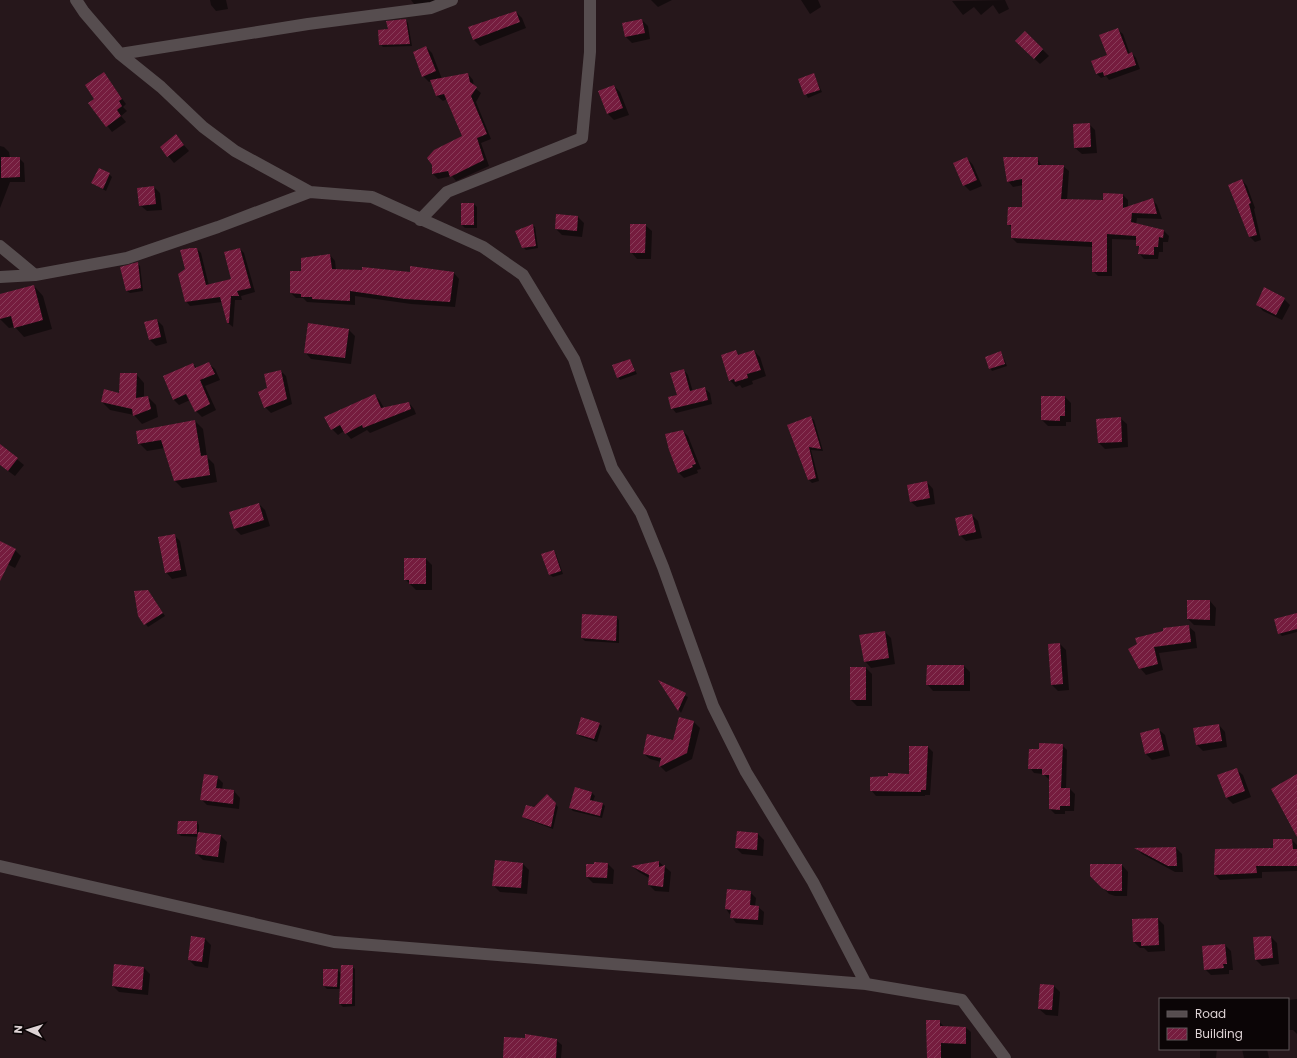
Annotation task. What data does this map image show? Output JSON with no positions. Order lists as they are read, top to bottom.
{
  "legend": ["Road", "Building"],
  "north": "left"
}
